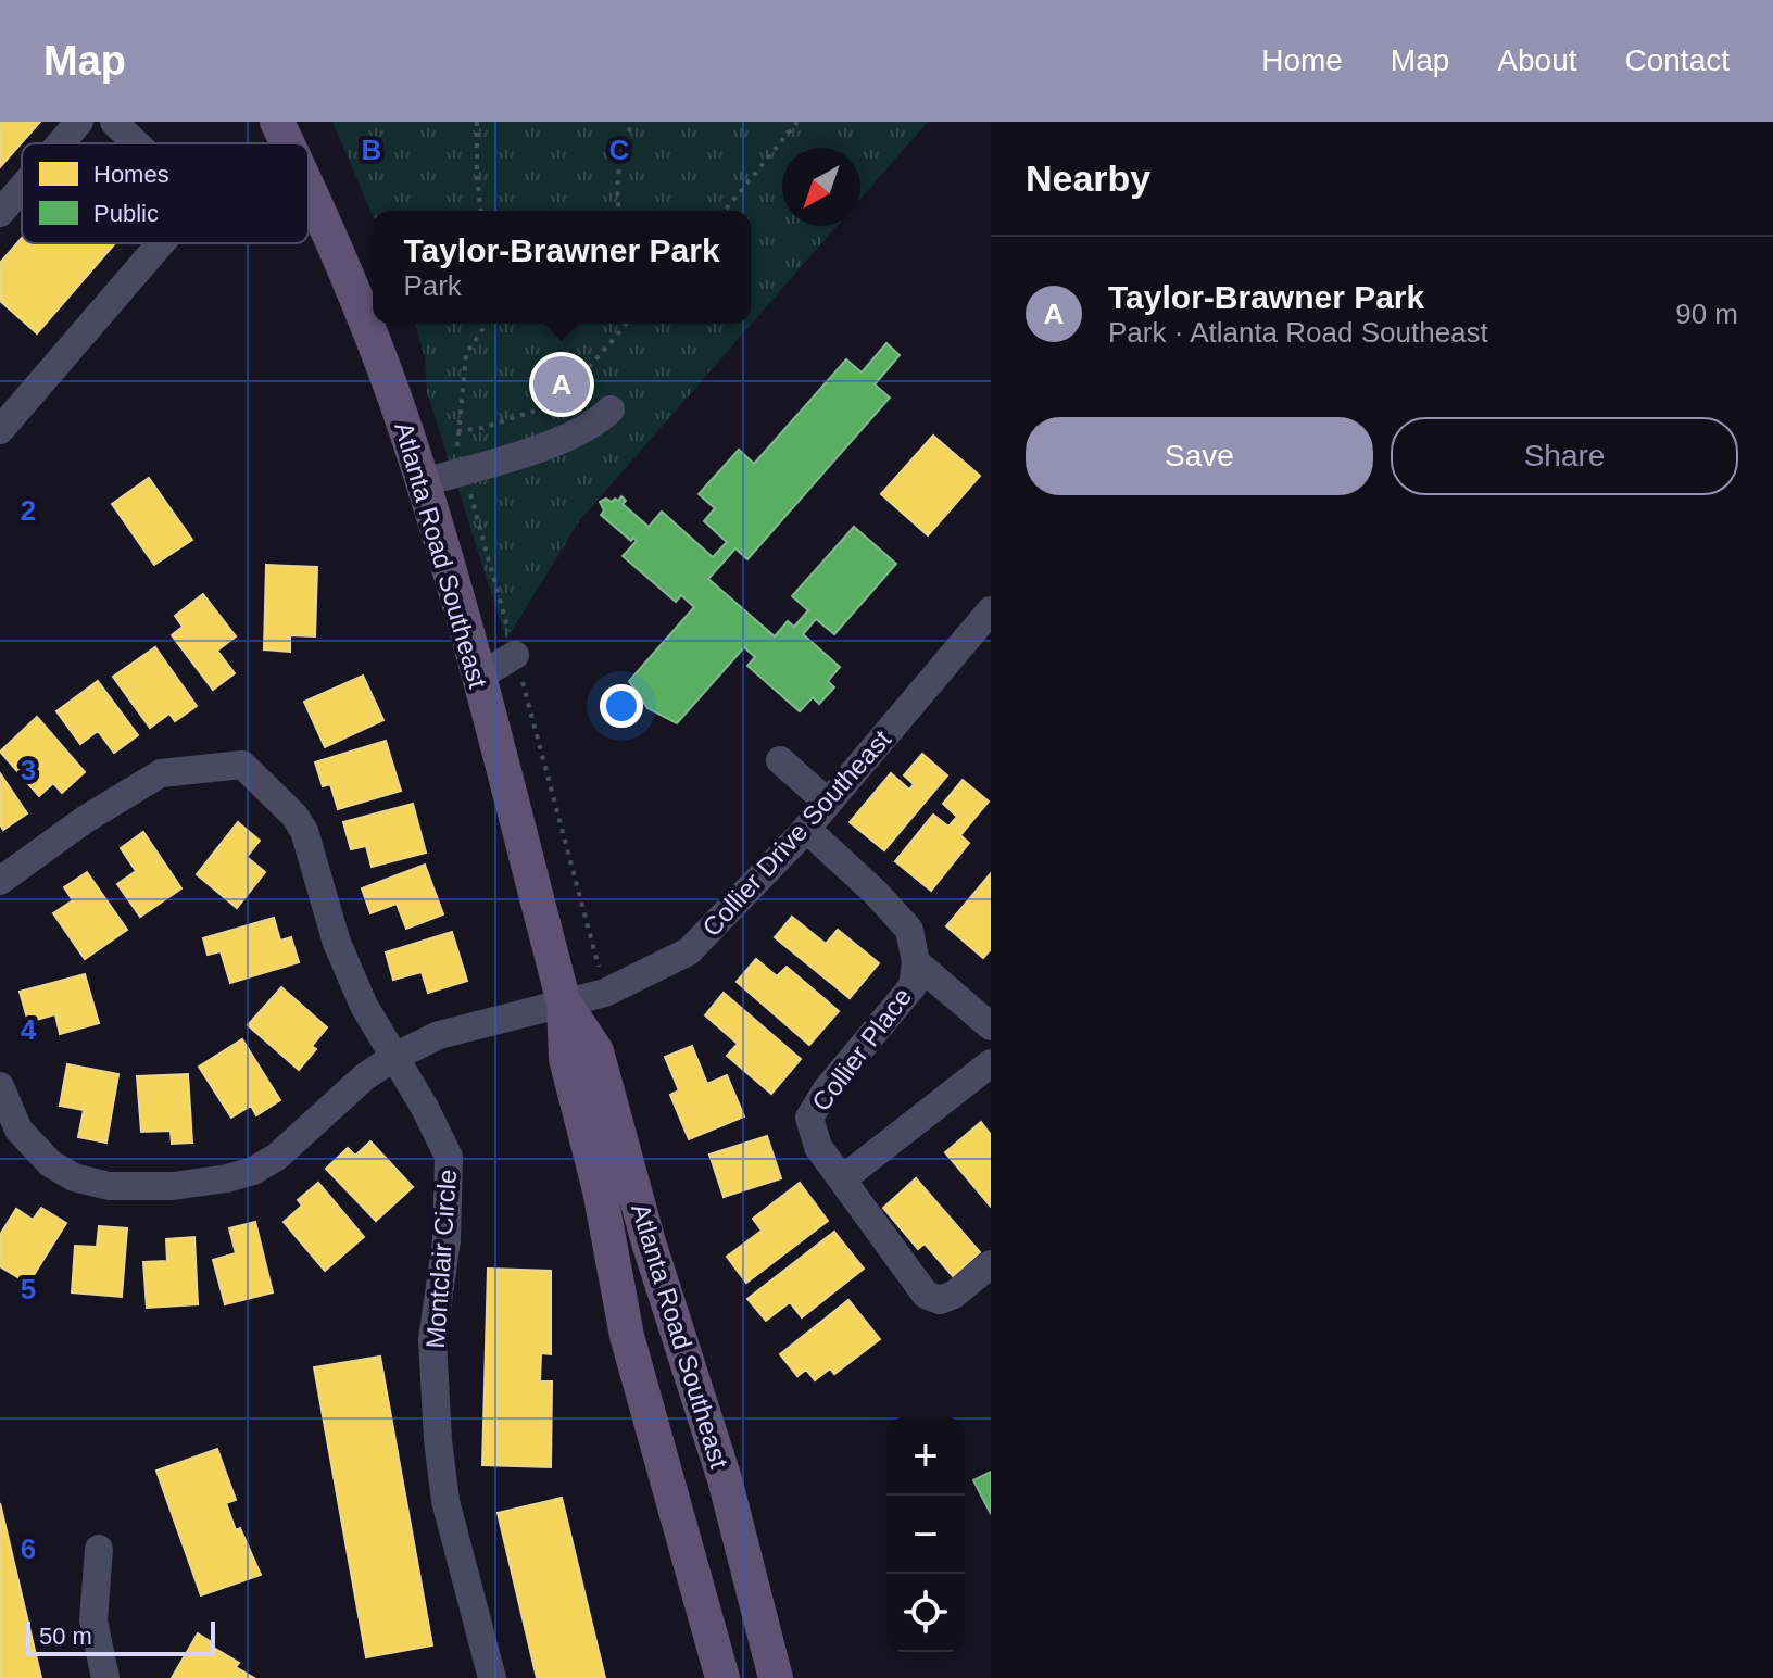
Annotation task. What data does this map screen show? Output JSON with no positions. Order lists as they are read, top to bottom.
{
  "streets": {
    "main road": ["Atlanta Road Southeast"],
    "street": ["Collier Drive Southeast", "Collier Place", "Montclair Circle"]
  },
  "crossings": [
    ["Atlanta Road Southeast", "Collier Drive Southeast"],
    ["Collier Drive Southeast", "Collier Place"]
  ],
  "legend": ["Homes", "Public"],
  "scale_bar": "50 m",
  "north": "bottom left",
  "page": {
    "header": "Map",
    "nav": [
      "Home",
      "Map",
      "About",
      "Contact"
    ],
    "heading": "Nearby",
    "popup": ["Taylor-Brawner Park", "Park"],
    "list": [
      {
        "mark": "A",
        "name": "Taylor-Brawner Park",
        "note": "Park · Atlanta Road Southeast",
        "value": "90 m"
      }
    ],
    "pins": "A",
    "buttons": ["Save", "Share"],
    "map_buttons": ["+", "−"],
    "scale": "50 m"
  },
  "grid": {
    "columns": ["B", "C"],
    "rows": [
      "2",
      "3",
      "4",
      "5",
      "6"
    ]
  }
}
